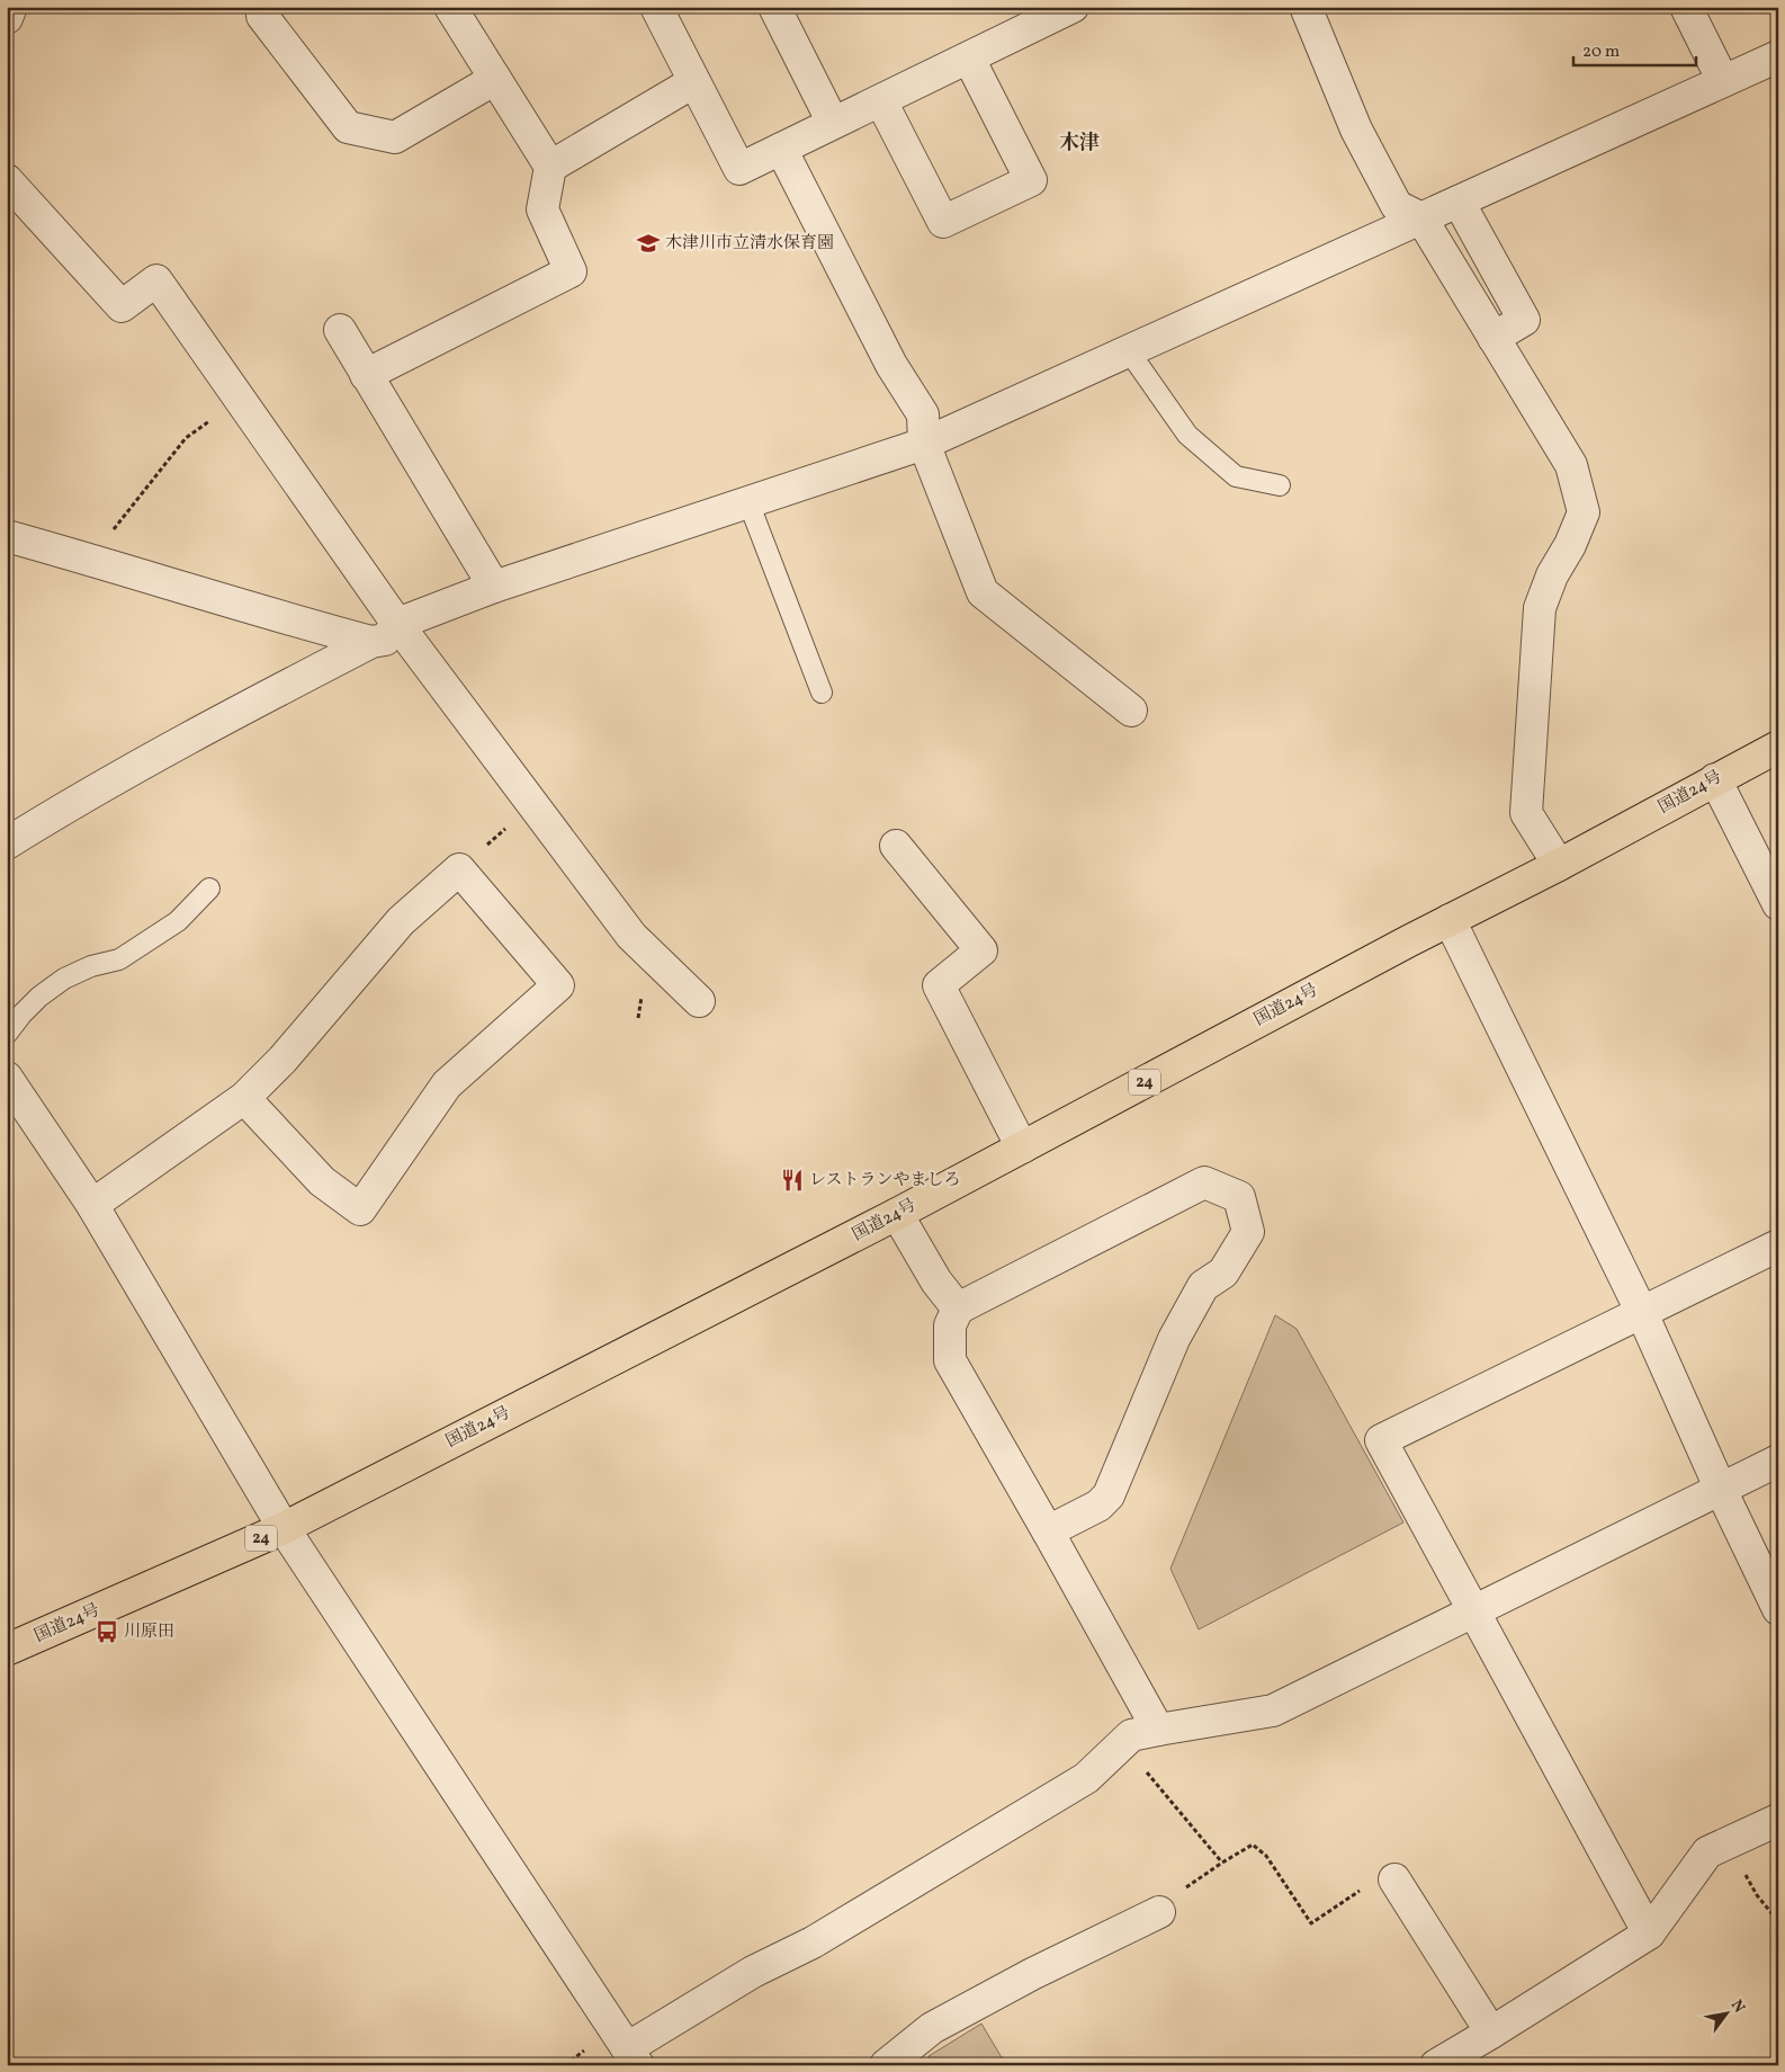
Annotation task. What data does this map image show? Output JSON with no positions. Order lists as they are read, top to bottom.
{
  "streets": {
    "highway": ["国道24号", "24"]
  },
  "districts": ["木津"],
  "places": {
    "school or university": ["木津川市立清水保育園"],
    "restaurant": ["レストランやましろ"],
    "bus stop": ["川原田"]
  },
  "scale_bar": "20 m",
  "north": "top right"
}
